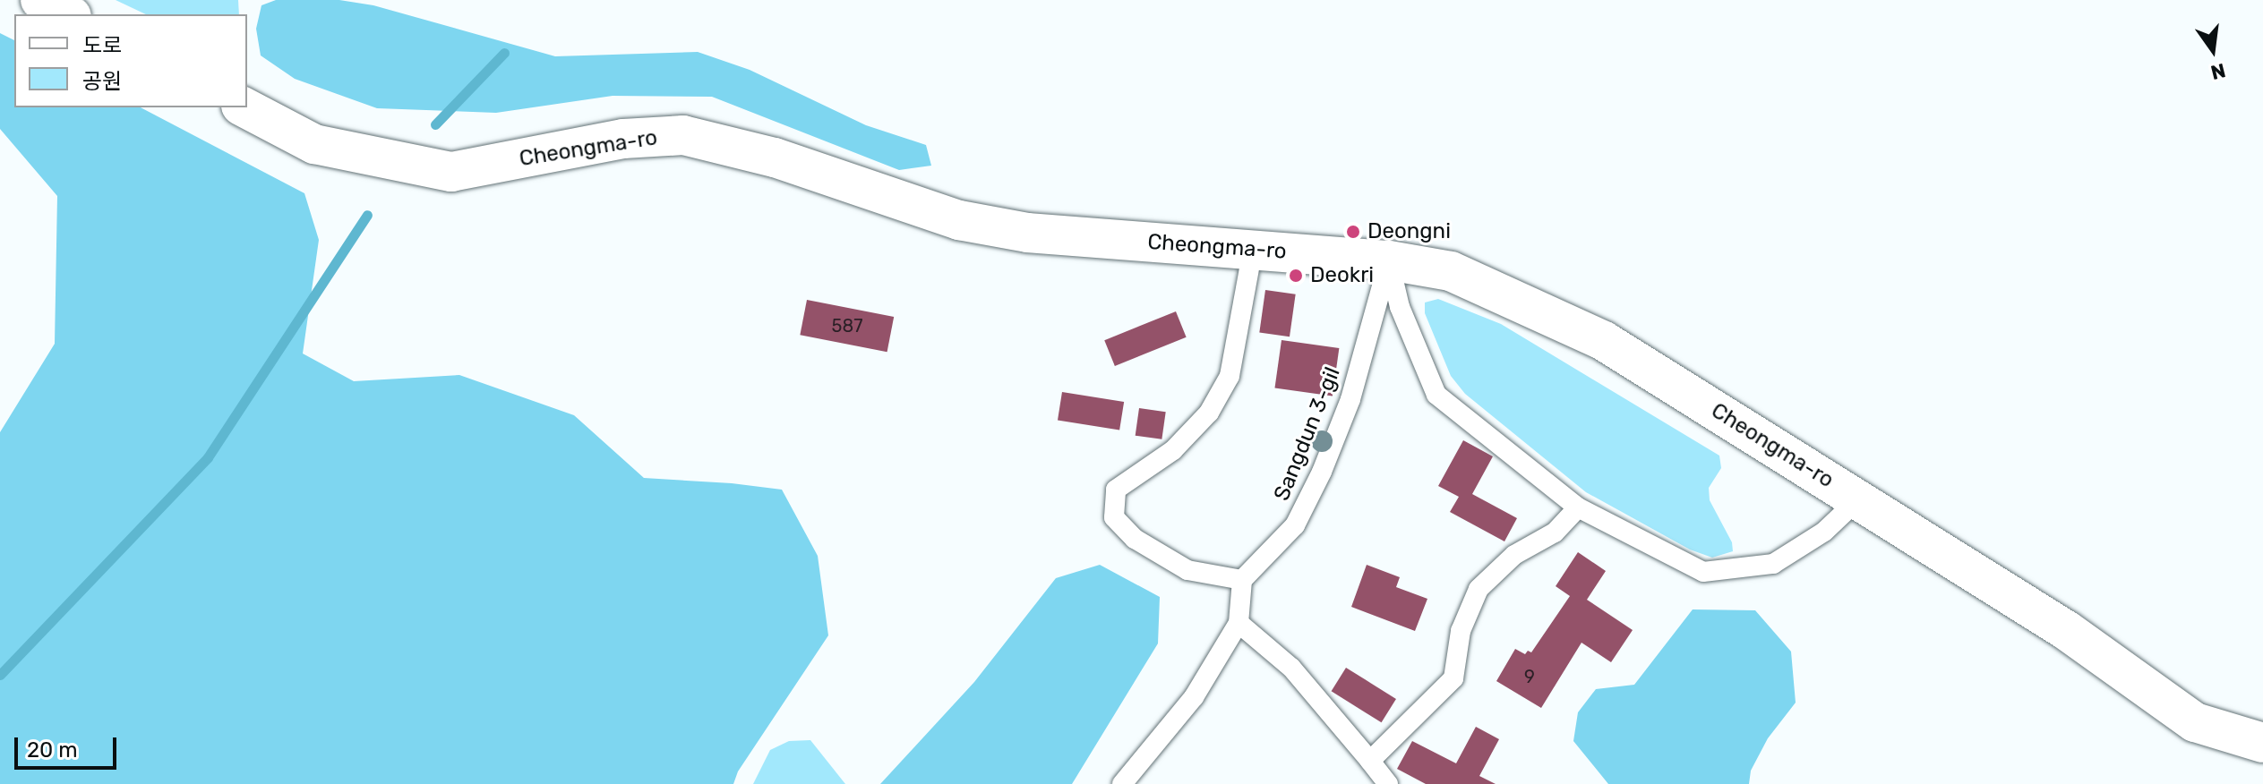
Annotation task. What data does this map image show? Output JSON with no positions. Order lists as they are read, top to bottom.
{
  "streets": {
    "street": ["Cheongma-ro"],
    "lane": ["Sangdun 3-gil"]
  },
  "crossings": [
    ["Cheongma-ro", "Sangdun 3-gil"]
  ],
  "places": ["Deongni", "Deokri"],
  "house_numbers": ["587", "9"],
  "legend": ["도로", "공원"],
  "scale_bar": "20 m",
  "north": "bottom"
}
